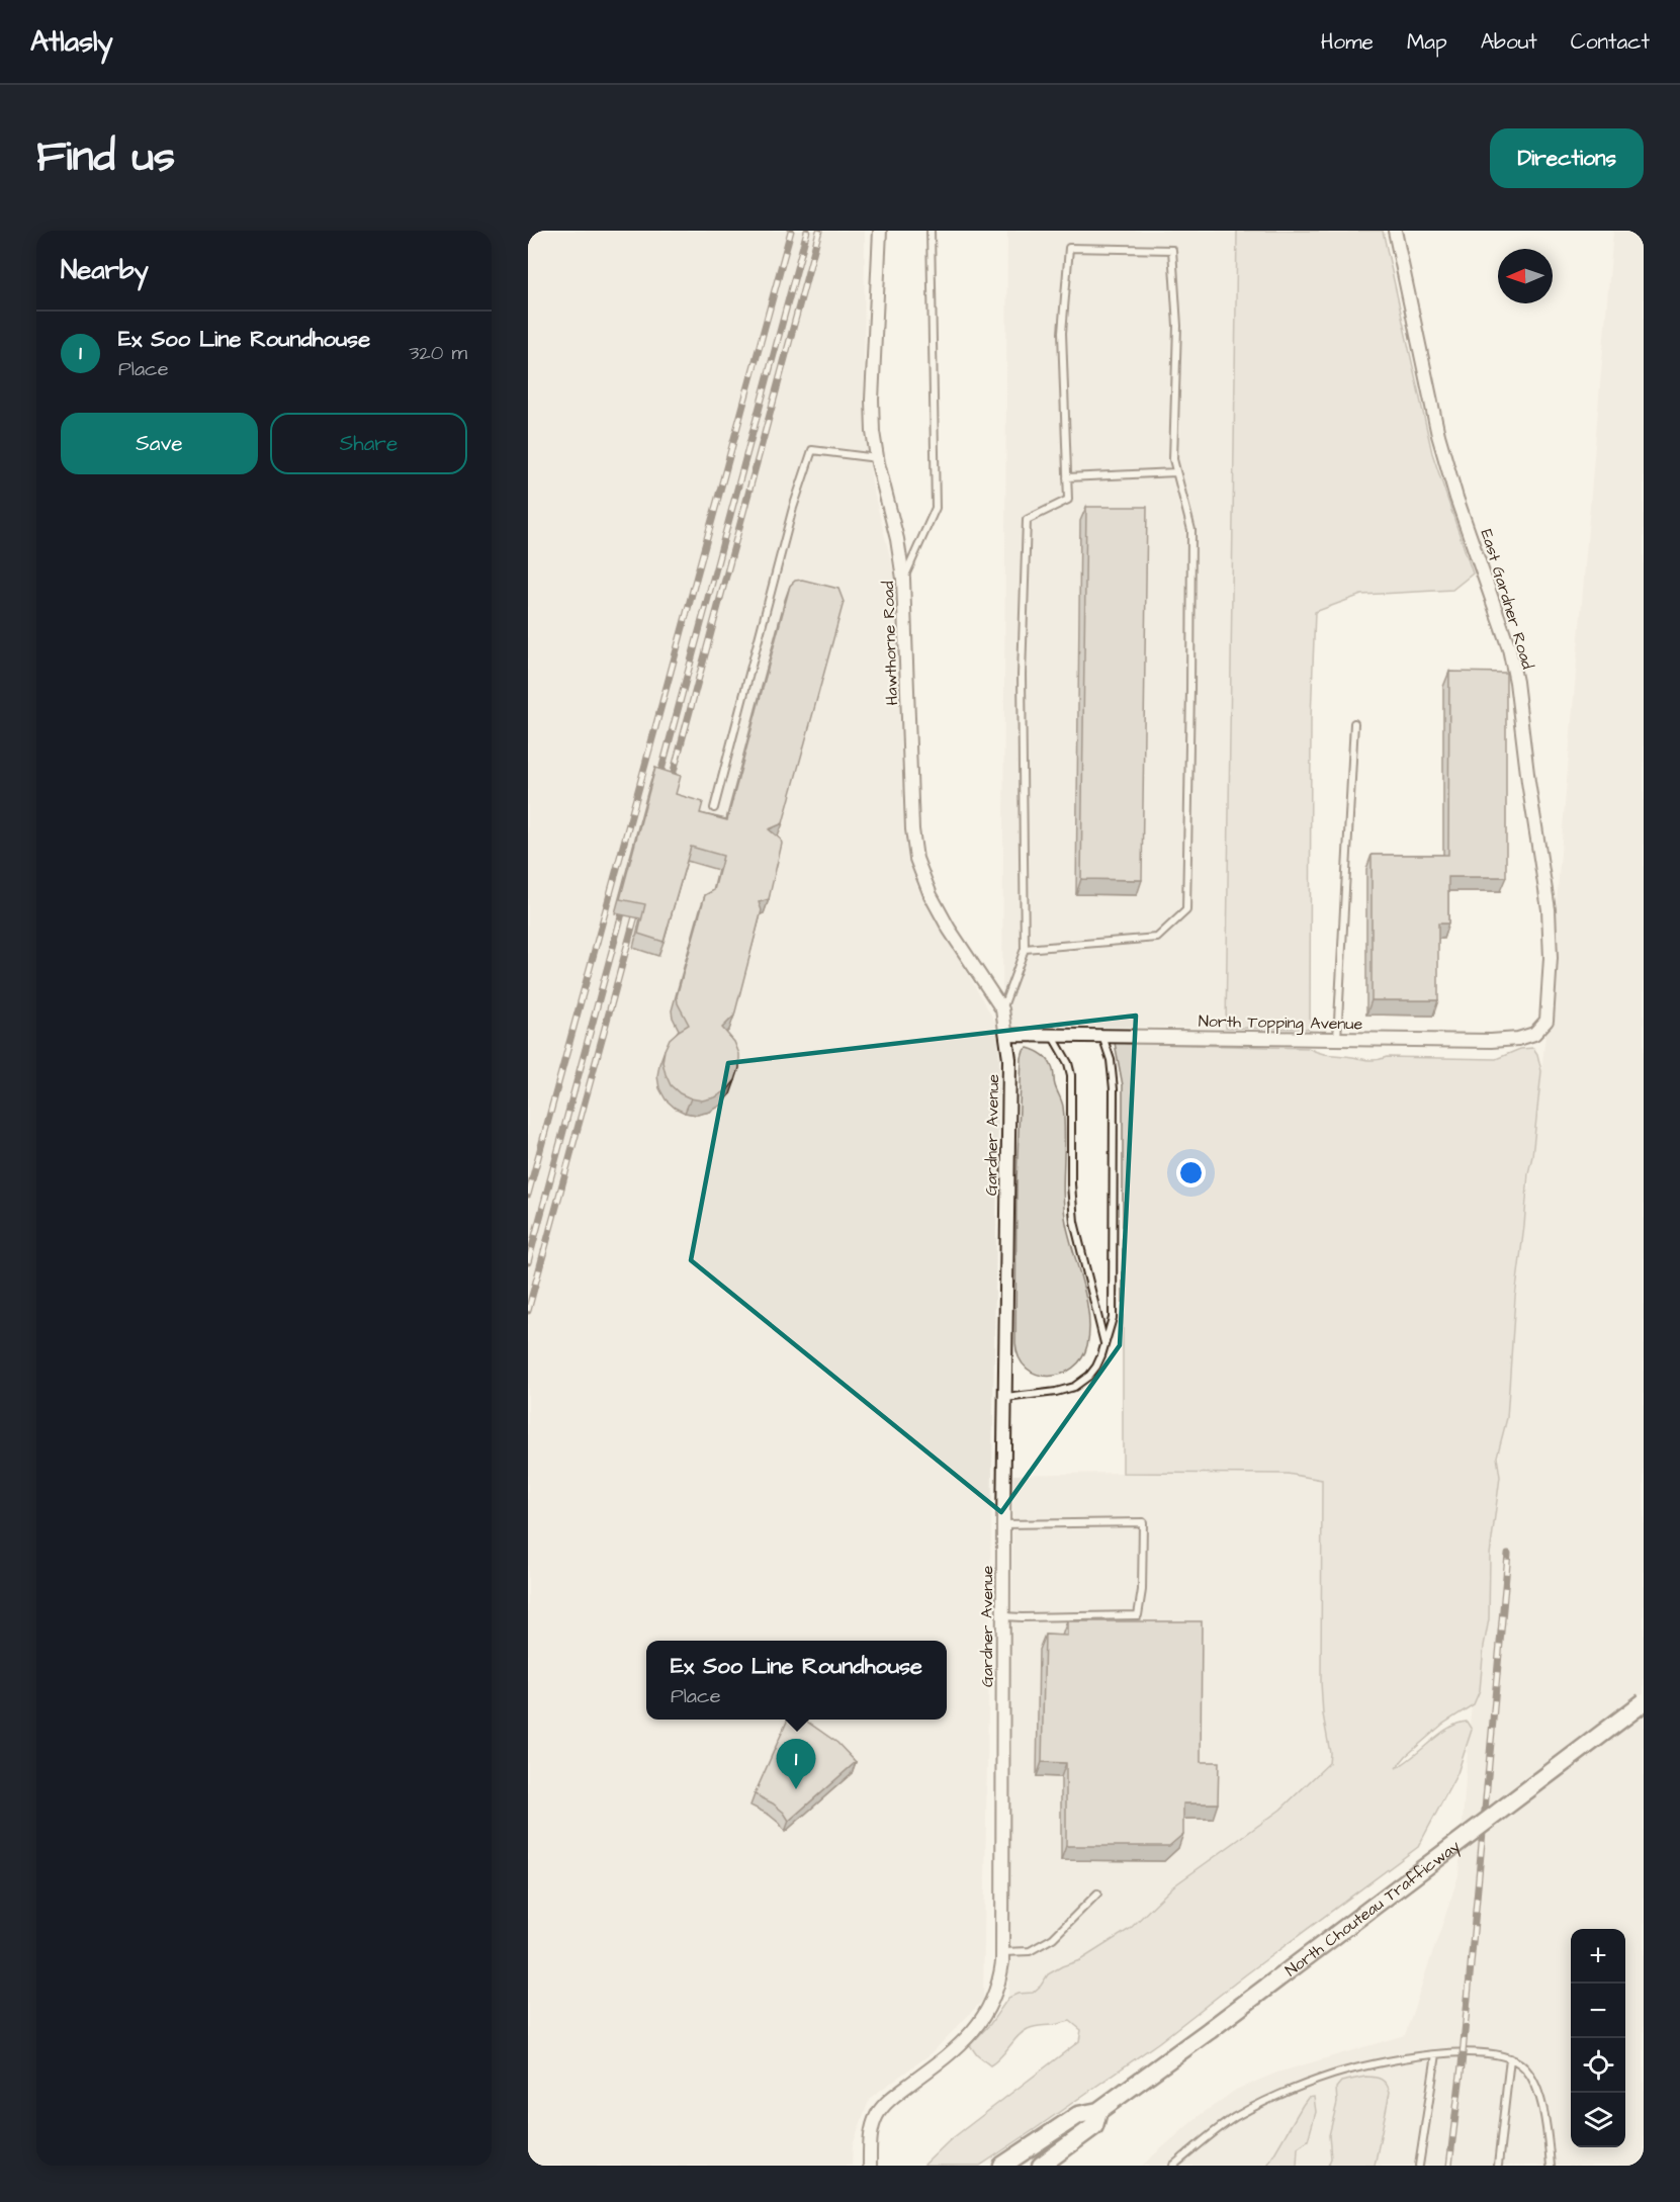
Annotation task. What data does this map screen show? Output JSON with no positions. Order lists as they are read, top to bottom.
{
  "streets": {
    "main road": ["North Chouteau Trafficway"],
    "street": [
      "East Gardner Road",
      "Hawthorne Road",
      "North Topping Avenue",
      "Gardner Avenue"
    ]
  },
  "crossings": [
    ["East Gardner Road", "North Topping Avenue"],
    ["Hawthorne Road", "North Topping Avenue"],
    ["Hawthorne Road", "Gardner Avenue"],
    ["North Topping Avenue", "Gardner Avenue"]
  ],
  "north": "left",
  "page": {
    "header": "Atlasly",
    "nav": [
      "Home",
      "Map",
      "About",
      "Contact"
    ],
    "title": "Find us",
    "buttons": [
      "Directions",
      ["Save", "Share"]
    ],
    "heading": "Nearby",
    "list": [
      {
        "mark": "1",
        "name": "Ex Soo Line Roundhouse",
        "note": "Place",
        "value": "320 m"
      }
    ],
    "popup": ["Ex Soo Line Roundhouse", "Place"],
    "pins": "1",
    "map_buttons": ["+", "−"]
  }
}
